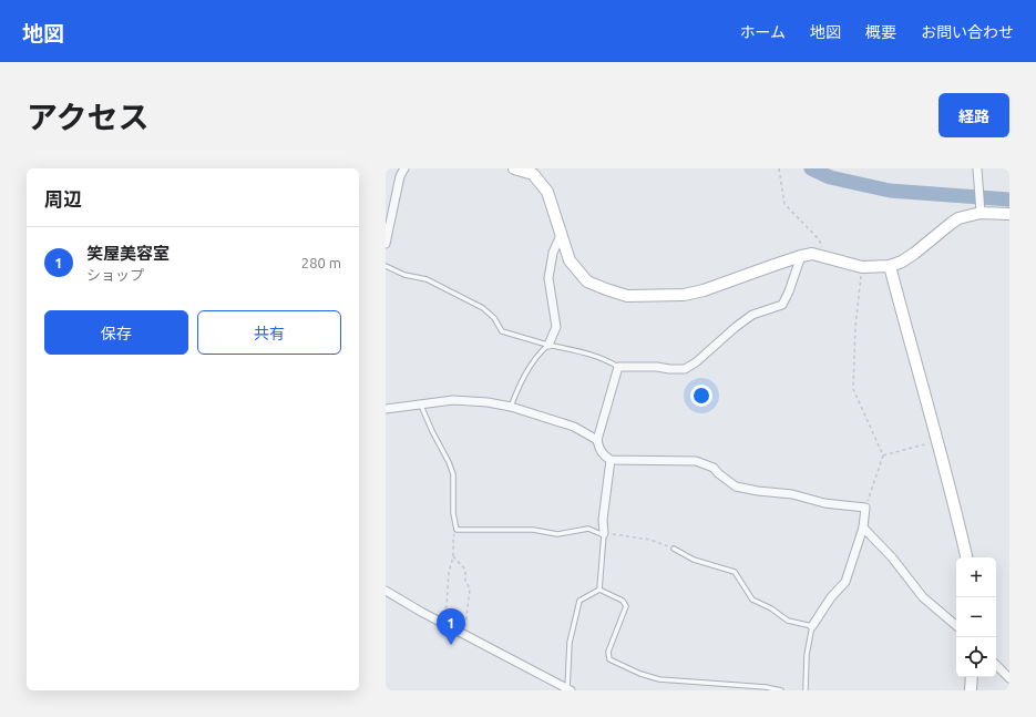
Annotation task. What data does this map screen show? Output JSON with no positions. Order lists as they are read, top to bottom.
{
  "page": {
    "header": "地図",
    "nav": [
      "ホーム",
      "地図",
      "概要",
      "お問い合わせ"
    ],
    "title": "アクセス",
    "buttons": [
      "経路",
      ["保存", "共有"]
    ],
    "heading": "周辺",
    "list": [
      {
        "mark": "1",
        "name": "笑屋美容室",
        "note": "ショップ",
        "value": "280 m"
      }
    ],
    "map_buttons": ["+", "−"],
    "pins": "1"
  }
}
